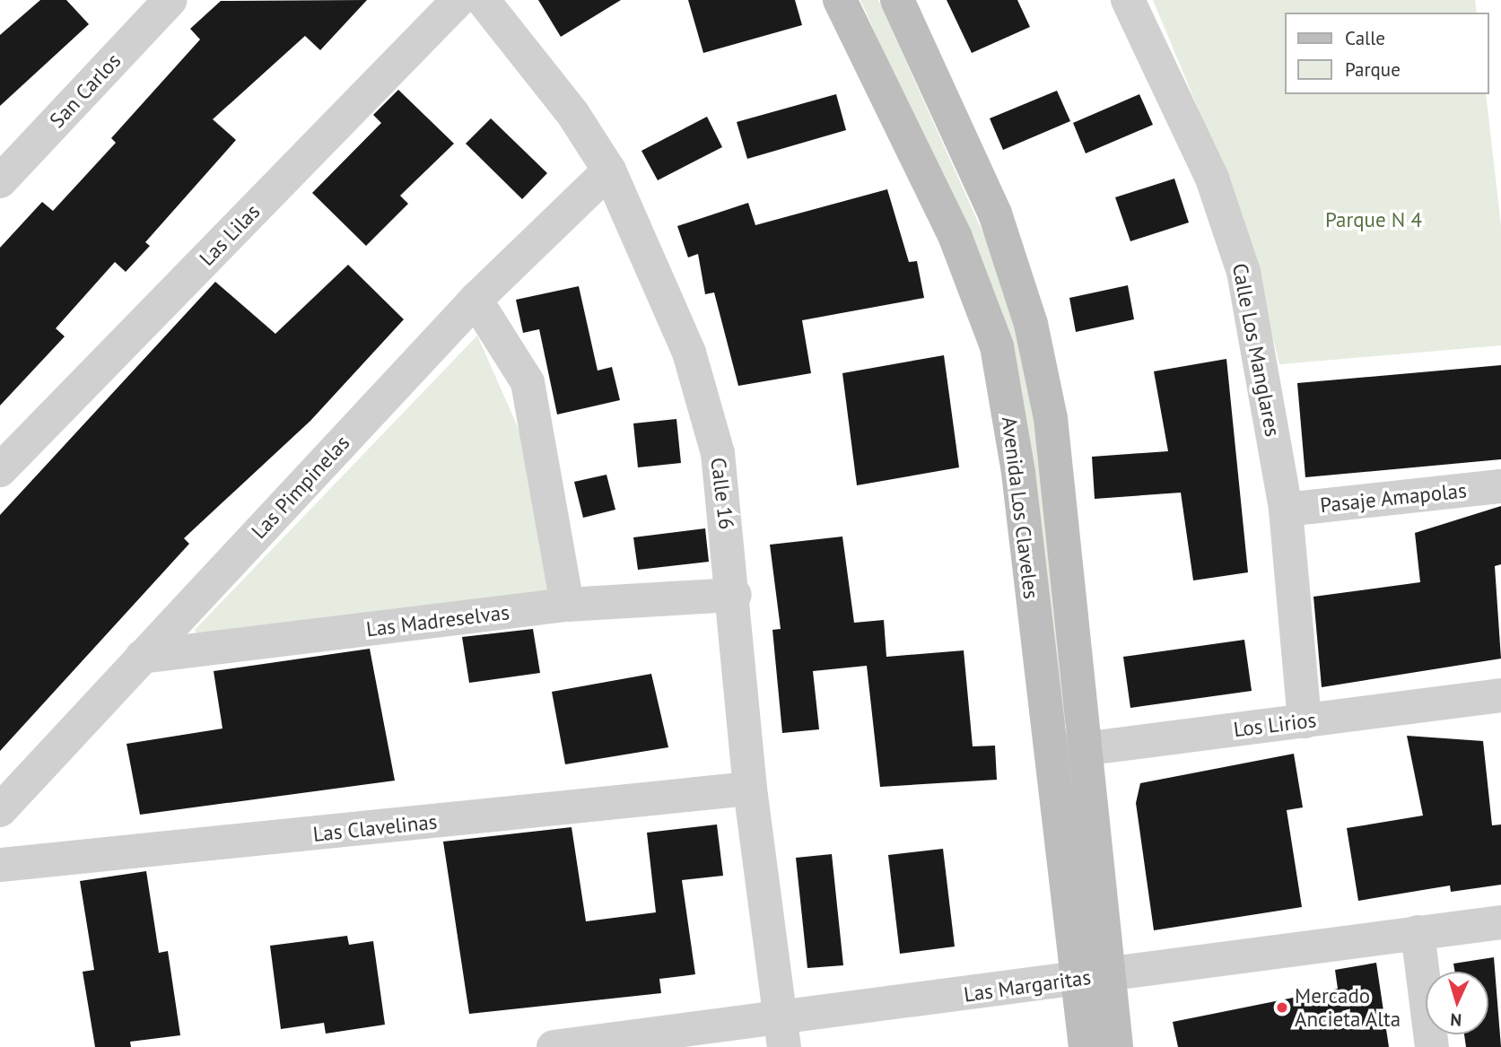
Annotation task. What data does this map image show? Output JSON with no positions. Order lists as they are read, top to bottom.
{
  "streets": {
    "street": [
      "San Carlos",
      "Las Lilas",
      "Calle Los Manglares",
      "Las Pimpinelas",
      "Calle 16",
      "Pasaje Amapolas",
      "Avenida Los Claveles",
      "Las Madreselvas",
      "Los Lirios",
      "Las Clavelinas",
      "Las Margaritas"
    ]
  },
  "crossings": [
    ["Calle Los Manglares", "Pasaje Amapolas"],
    ["Calle Los Manglares", "Los Lirios"],
    ["Las Pimpinelas", "Calle 16"],
    ["Las Pimpinelas", "Las Madreselvas"],
    ["Calle 16", "Las Madreselvas"],
    ["Calle 16", "Las Clavelinas"],
    ["Calle 16", "Las Margaritas"],
    ["Avenida Los Claveles", "Los Lirios"],
    ["Avenida Los Claveles", "Las Margaritas"]
  ],
  "parks": ["Parque N 4"],
  "places": ["Mercado Ancieta Alta"],
  "legend": ["Calle", "Parque"],
  "north": "bottom"
}
